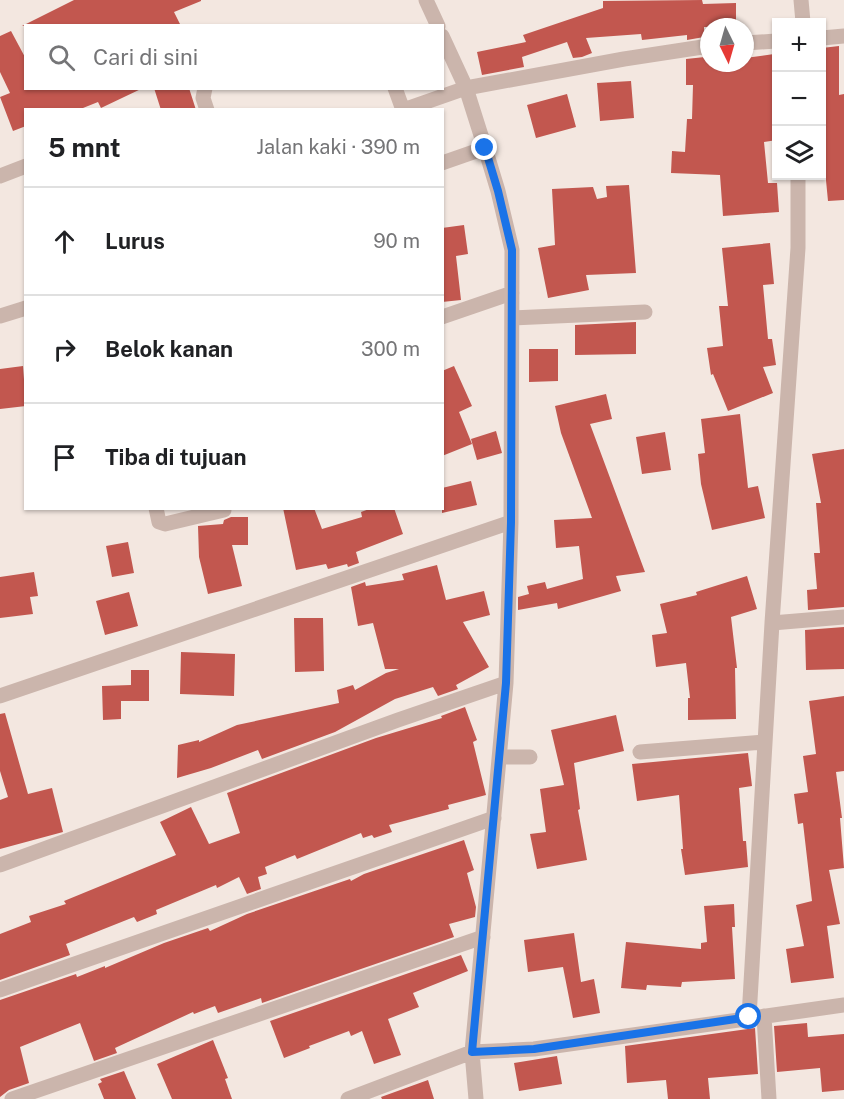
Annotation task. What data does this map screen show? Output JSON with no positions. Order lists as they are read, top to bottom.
{
  "north": "bottom",
  "page": {
    "map_buttons": ["+", "−"],
    "search": "Cari di sini",
    "heading": ["5 mnt", "Jalan kaki · 390 m"],
    "list": [
      ["Lurus", "90 m"],
      ["Belok kanan", "300 m"],
      "Tiba di tujuan"
    ]
  }
}
